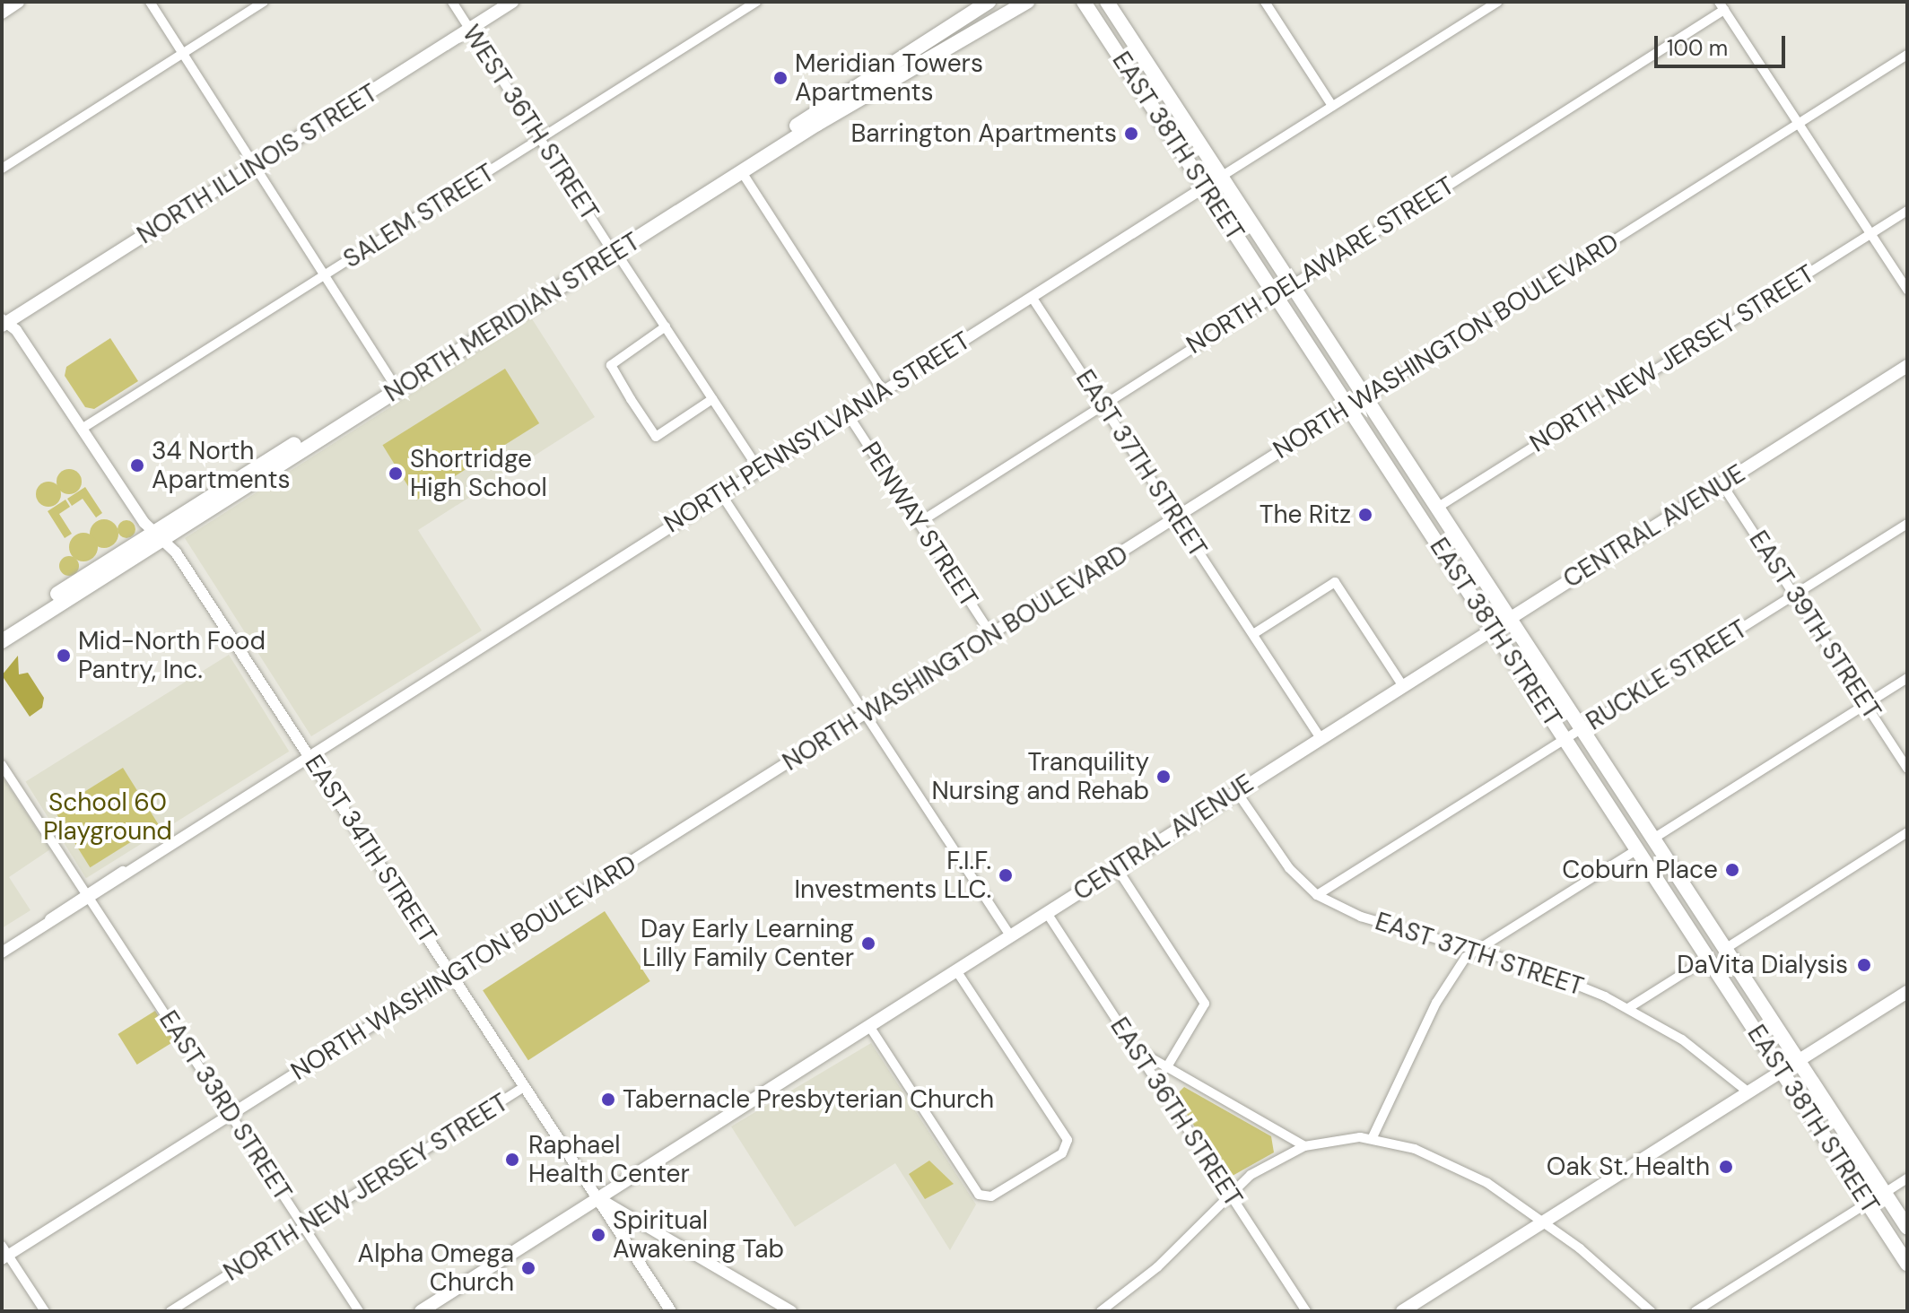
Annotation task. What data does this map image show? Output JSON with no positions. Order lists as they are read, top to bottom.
{
  "streets": {
    "main road": [
      "EAST 38TH STREET",
      "NORTH ILLINOIS STREET",
      "NORTH MERIDIAN STREET",
      "CENTRAL AVENUE"
    ],
    "street": [
      "WEST 36TH STREET",
      "SALEM STREET",
      "NORTH DELAWARE STREET",
      "NORTH WASHINGTON BOULEVARD",
      "NORTH NEW JERSEY STREET",
      "NORTH PENNSYLVANIA STREET",
      "EAST 37TH STREET",
      "PENWAY STREET",
      "EAST 39TH STREET",
      "RUCKLE STREET",
      "EAST 34TH STREET",
      "EAST 33RD STREET",
      "EAST 36TH STREET"
    ]
  },
  "crossings": [
    ["WEST 36TH STREET", "NORTH ILLINOIS STREET"],
    ["WEST 36TH STREET", "SALEM STREET"],
    ["WEST 36TH STREET", "NORTH MERIDIAN STREET"],
    ["EAST 38TH STREET", "NORTH DELAWARE STREET"],
    ["EAST 38TH STREET", "NORTH WASHINGTON BOULEVARD"],
    ["EAST 38TH STREET", "NORTH NEW JERSEY STREET"],
    ["EAST 38TH STREET", "NORTH PENNSYLVANIA STREET"],
    ["EAST 38TH STREET", "CENTRAL AVENUE"],
    ["EAST 38TH STREET", "RUCKLE STREET"],
    ["NORTH ILLINOIS STREET", "EAST 34TH STREET"],
    ["SALEM STREET", "EAST 34TH STREET"],
    ["NORTH DELAWARE STREET", "EAST 37TH STREET"],
    ["NORTH DELAWARE STREET", "PENWAY STREET"],
    ["NORTH MERIDIAN STREET", "EAST 34TH STREET"],
    ["NORTH WASHINGTON BOULEVARD", "EAST 37TH STREET"],
    ["NORTH WASHINGTON BOULEVARD", "PENWAY STREET"],
    ["NORTH WASHINGTON BOULEVARD", "EAST 34TH STREET"],
    ["NORTH WASHINGTON BOULEVARD", "EAST 33RD STREET"],
    ["NORTH NEW JERSEY STREET", "EAST 34TH STREET"],
    ["NORTH NEW JERSEY STREET", "EAST 33RD STREET"],
    ["NORTH PENNSYLVANIA STREET", "EAST 37TH STREET"],
    ["NORTH PENNSYLVANIA STREET", "PENWAY STREET"],
    ["NORTH PENNSYLVANIA STREET", "EAST 34TH STREET"],
    ["NORTH PENNSYLVANIA STREET", "EAST 33RD STREET"],
    ["EAST 37TH STREET", "CENTRAL AVENUE"],
    ["EAST 37TH STREET", "RUCKLE STREET"],
    ["CENTRAL AVENUE", "EAST 39TH STREET"],
    ["CENTRAL AVENUE", "EAST 34TH STREET"],
    ["CENTRAL AVENUE", "EAST 36TH STREET"],
    ["EAST 39TH STREET", "RUCKLE STREET"]
  ],
  "parks": ["School 60 Playground"],
  "places": [
    "Meridian Towers Apartments",
    "Barrington Apartments",
    "34 North Apartments",
    "Shortridge High School",
    "The Ritz",
    "Mid-North Food Pantry, Inc.",
    "Tranquility Nursing and Rehab",
    "Coburn Place",
    "F.I.F. Investments LLC.",
    "Day Early Learning Lilly Family Center",
    "DaVita Dialysis",
    "Tabernacle Presbyterian Church",
    "Raphael Health Center",
    "Oak St. Health",
    "Spiritual Awakening Tab",
    "Alpha Omega Church"
  ],
  "scale_bar": "100 m"
}
